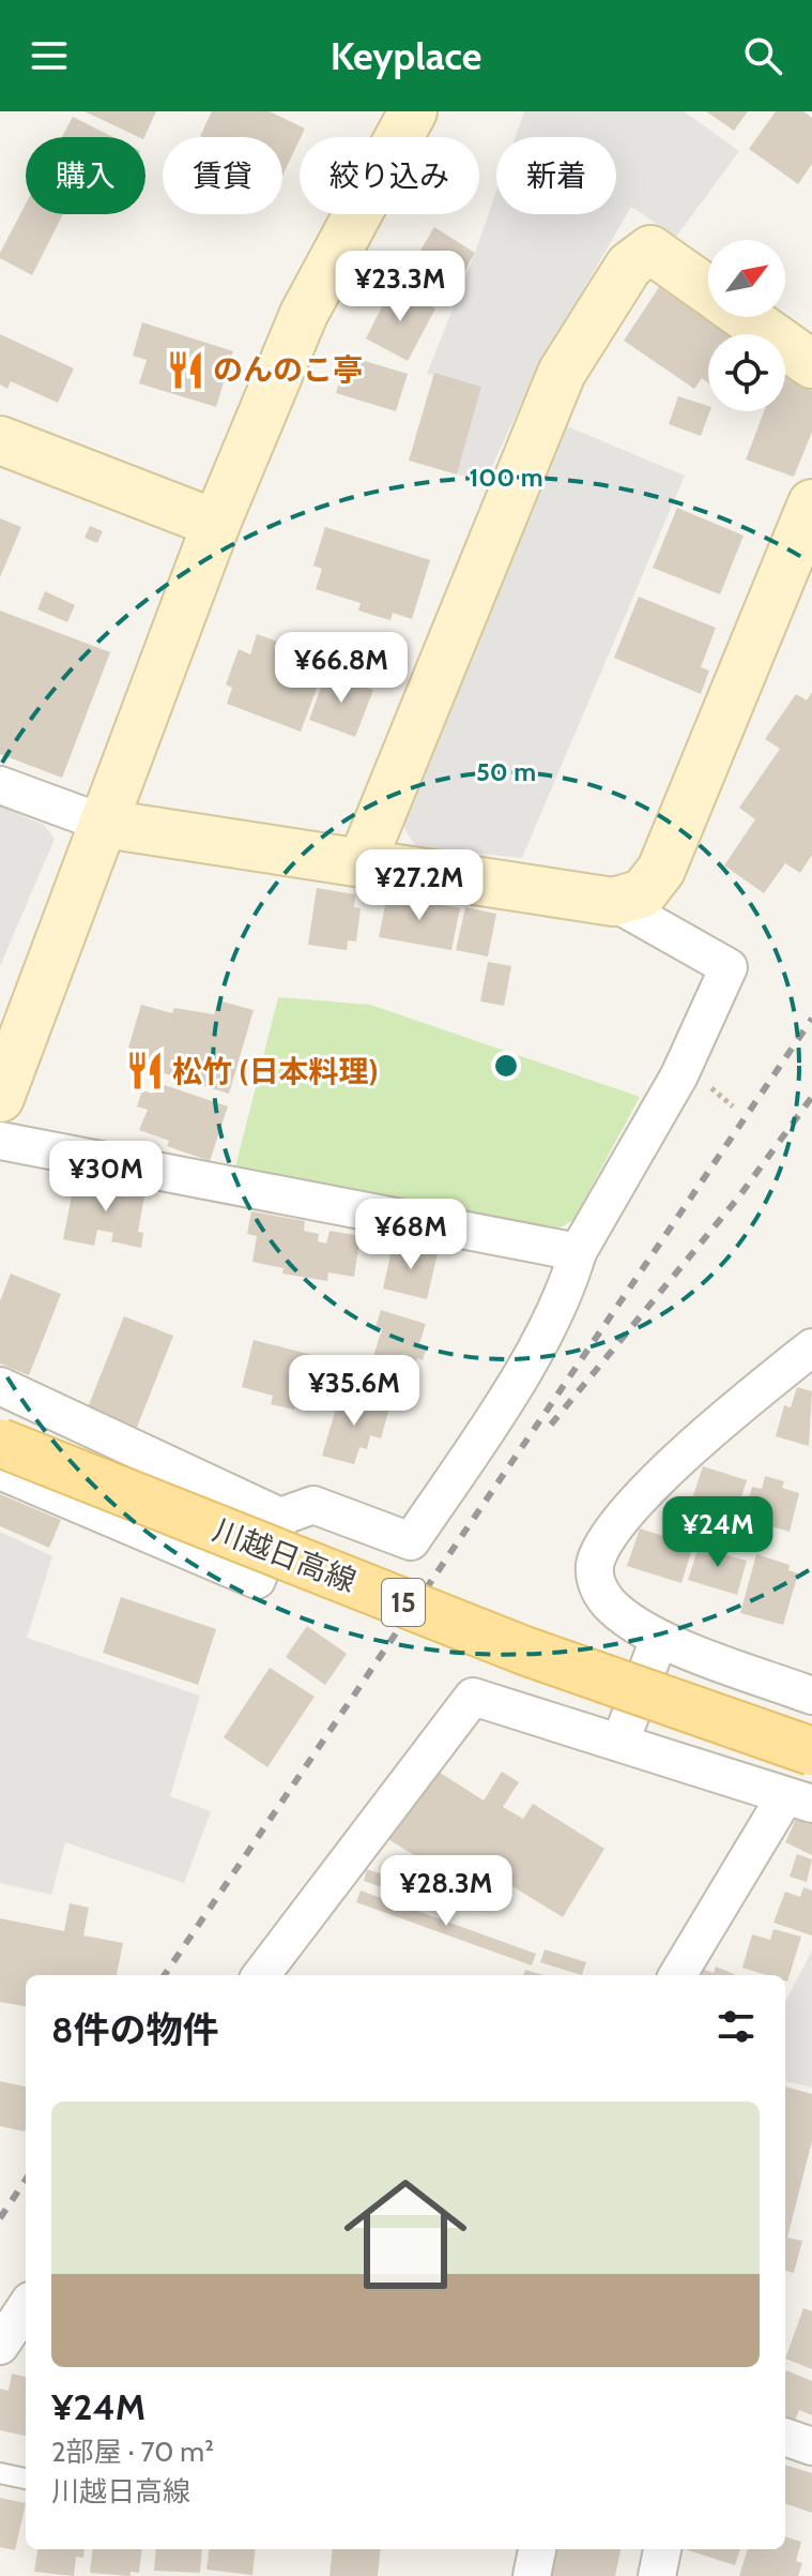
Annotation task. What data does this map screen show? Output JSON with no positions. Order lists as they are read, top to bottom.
{
  "streets": {
    "main road": ["川越日高線", "15"]
  },
  "places": {
    "restaurant": ["のんのこ亭", "松竹 (日本料理)"]
  },
  "north": "top right",
  "page": {
    "header": "Keyplace",
    "chip": [
      "購入",
      "賃貸",
      "絞り込み",
      "新着"
    ],
    "price": [
      "¥23.3M",
      "¥66.8M",
      "¥27.2M",
      "¥30M",
      "¥68M",
      "¥35.6M",
      "¥24M",
      "¥28.3M"
    ],
    "heading": "8件の物件",
    "list": [
      {
        "name": "¥24M",
        "note": "2部屋 · 70 m² · 川越日高線"
      }
    ]
  },
  "rings": ["100 m", "50 m"]
}
